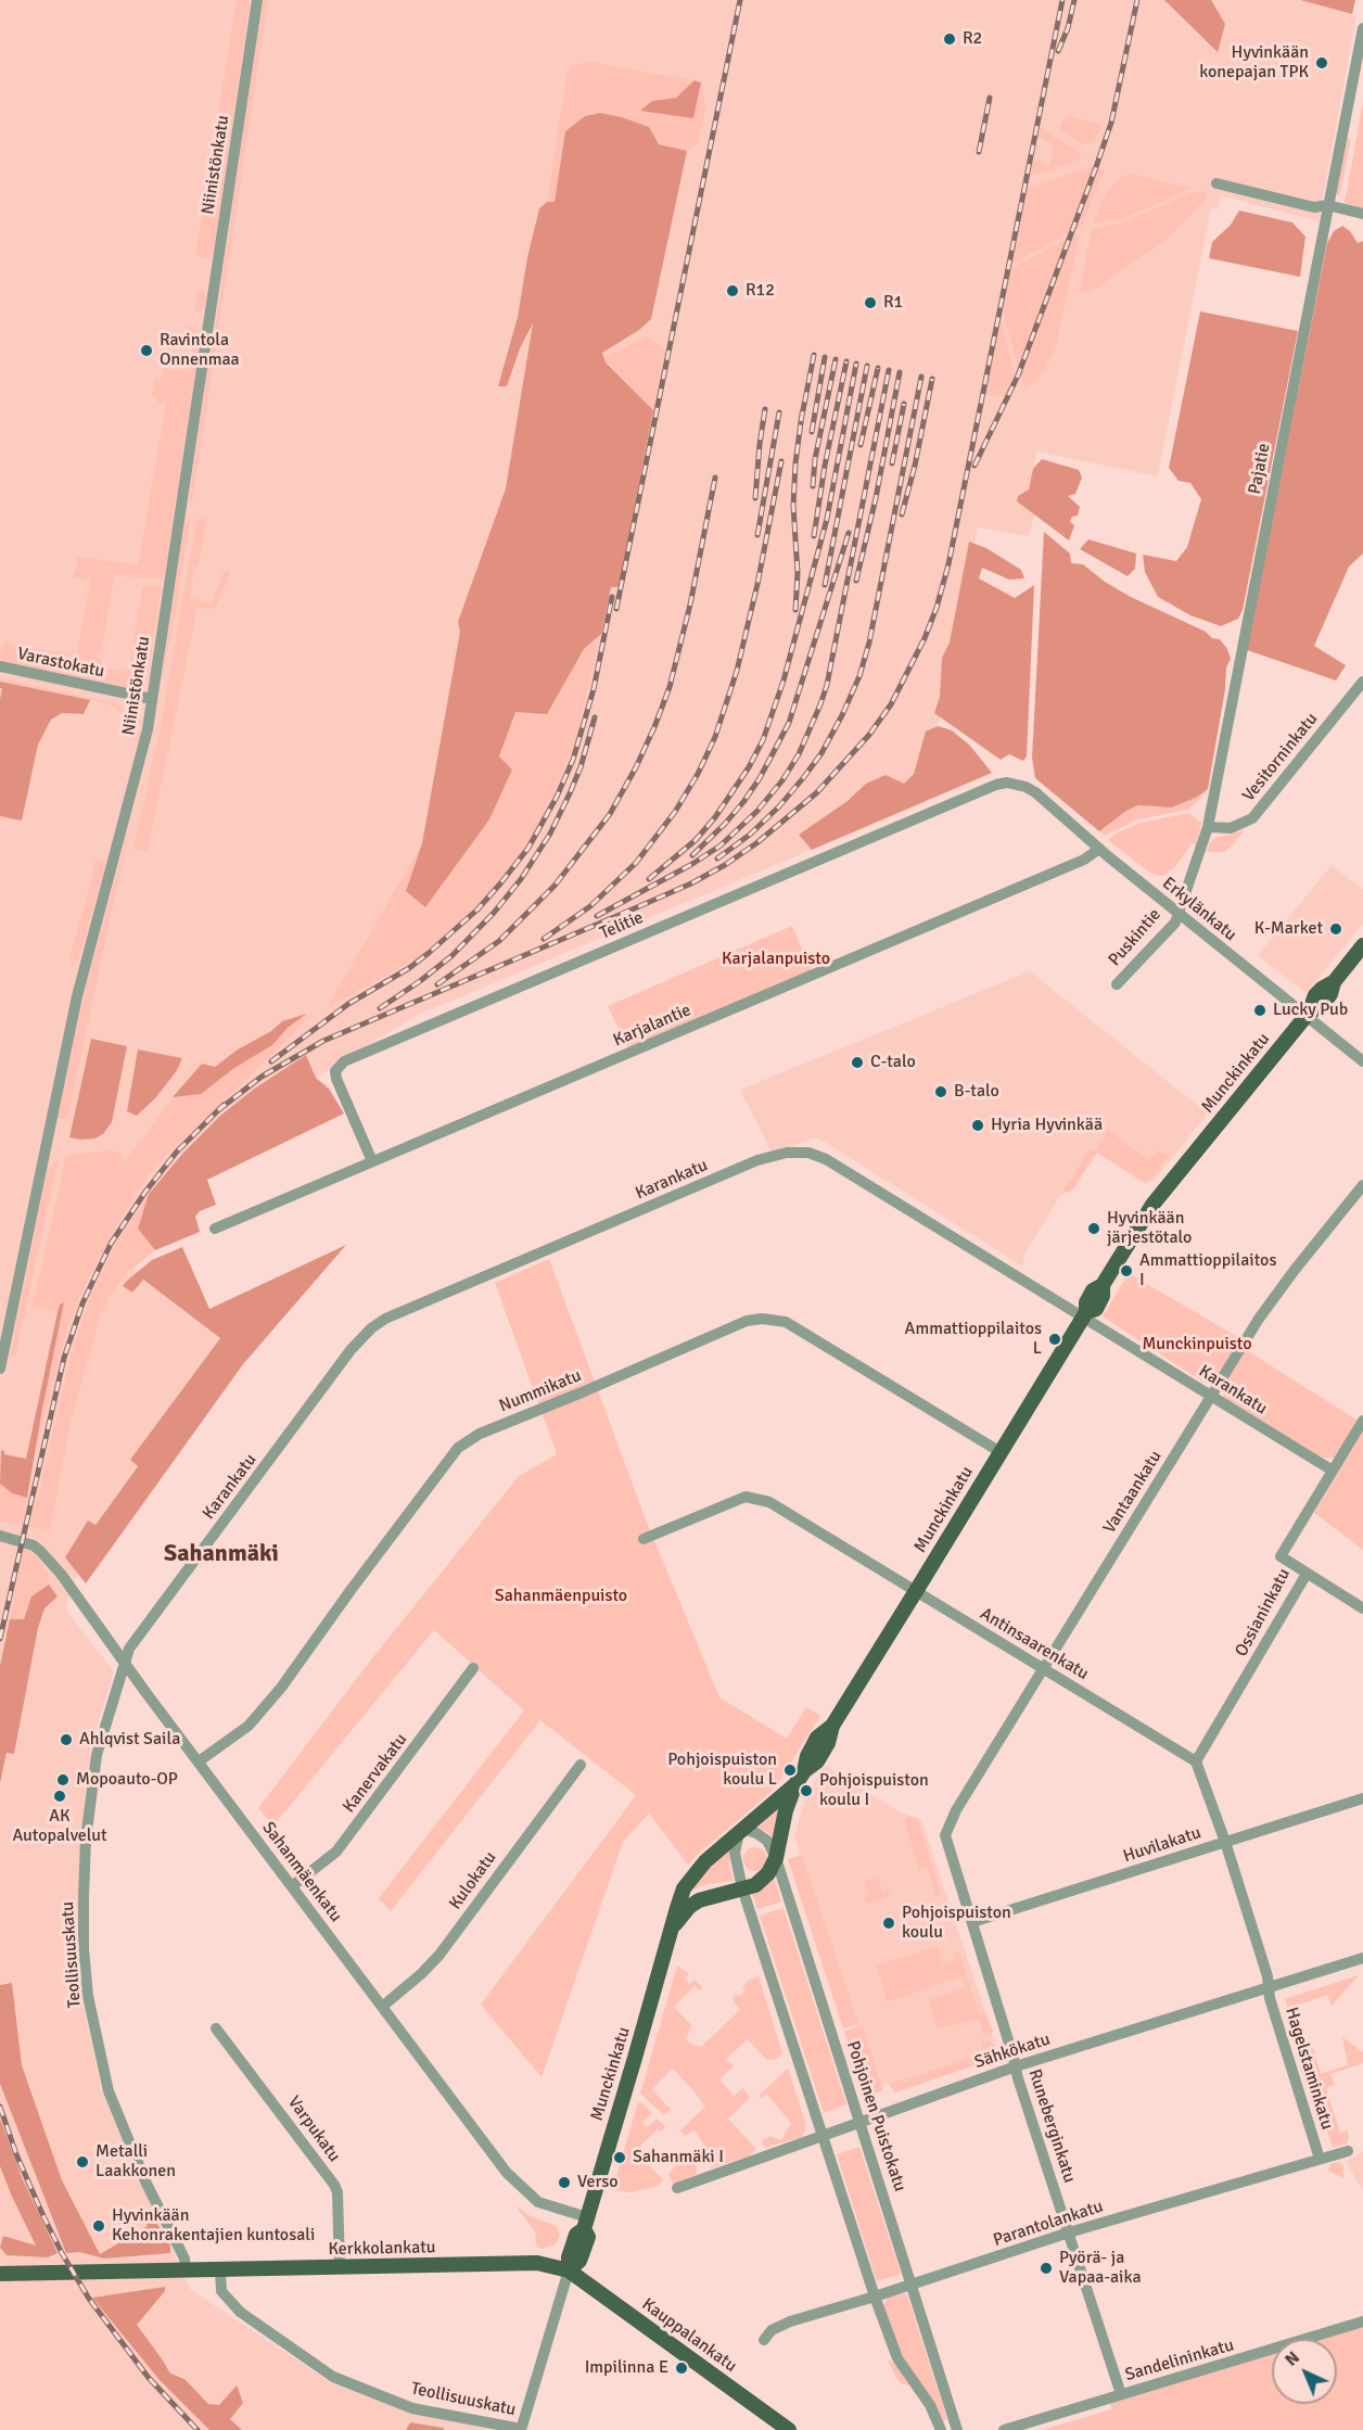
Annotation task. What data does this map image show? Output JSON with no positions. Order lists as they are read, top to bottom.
{
  "streets": {
    "main road": ["Munckinkatu", "Kerkkolankatu", "Kauppalankatu"],
    "street": [
      "Niinistönkatu",
      "Pajatie",
      "Varastokatu",
      "Vesitorninkatu",
      "Erkylänkatu",
      "Telitie",
      "Puskintie",
      "Karjalantie",
      "Karankatu",
      "Nummikatu",
      "Vantaankatu",
      "Ossianinkatu",
      "Antinsaarenkatu",
      "Kanervakatu",
      "Huvilakatu",
      "Sahanmäenkatu",
      "Kulokatu",
      "Teollisuuskatu",
      "Sähkökatu",
      "Hagelstaminkatu",
      "Pohjoinen Puistokatu",
      "Runeberginkatu",
      "Varpukatu",
      "Parantolankatu",
      "Sandelininkatu"
    ]
  },
  "crossings": [
    ["Niinistönkatu", "Varastokatu"],
    ["Pajatie", "Vesitorninkatu"],
    ["Pajatie", "Erkylänkatu"],
    ["Pajatie", "Puskintie"],
    ["Erkylänkatu", "Telitie"],
    ["Erkylänkatu", "Puskintie"],
    ["Erkylänkatu", "Karjalantie"],
    ["Erkylänkatu", "Munckinkatu"],
    ["Telitie", "Karjalantie"],
    ["Munckinkatu", "Karankatu"],
    ["Munckinkatu", "Nummikatu"],
    ["Munckinkatu", "Antinsaarenkatu"],
    ["Munckinkatu", "Sahanmäenkatu"],
    ["Munckinkatu", "Teollisuuskatu"],
    ["Munckinkatu", "Pohjoinen Puistokatu"],
    ["Munckinkatu", "Kerkkolankatu"],
    ["Munckinkatu", "Kauppalankatu"],
    ["Karankatu", "Vantaankatu"],
    ["Karankatu", "Ossianinkatu"],
    ["Karankatu", "Sahanmäenkatu"],
    ["Karankatu", "Teollisuuskatu"],
    ["Nummikatu", "Sahanmäenkatu"],
    ["Vantaankatu", "Antinsaarenkatu"],
    ["Vantaankatu", "Runeberginkatu"],
    ["Ossianinkatu", "Antinsaarenkatu"],
    ["Kanervakatu", "Sahanmäenkatu"],
    ["Huvilakatu", "Runeberginkatu"],
    ["Sahanmäenkatu", "Kulokatu"],
    ["Sahanmäenkatu", "Teollisuuskatu"],
    ["Teollisuuskatu", "Kerkkolankatu"],
    ["Sähkökatu", "Hagelstaminkatu"],
    ["Sähkökatu", "Pohjoinen Puistokatu"],
    ["Sähkökatu", "Runeberginkatu"],
    ["Hagelstaminkatu", "Parantolankatu"],
    ["Pohjoinen Puistokatu", "Parantolankatu"],
    ["Runeberginkatu", "Parantolankatu"],
    ["Runeberginkatu", "Sandelininkatu"],
    ["Varpukatu", "Kerkkolankatu"],
    ["Kerkkolankatu", "Kauppalankatu"]
  ],
  "districts": ["Sahanmäki"],
  "parks": ["Karjalanpuisto", "Munckinpuisto", "Sahanmäenpuisto"],
  "places": [
    "R2",
    "Hyvinkään konepajan TPK",
    "R12",
    "R1",
    "Ravintola Onnenmaa",
    "K-Market",
    "Lucky Pub",
    "C-talo",
    "B-talo",
    "Hyria Hyvinkää",
    "Hyvinkään järjestötalo",
    "Ammattioppilaitos I",
    "Ammattioppilaitos L",
    "Ahlqvist Saila",
    "Pohjoispuiston koulu L",
    "Mopoauto-OP",
    "Pohjoispuiston koulu I",
    "AK Autopalvelut",
    "Pohjoispuiston koulu",
    "Sahanmäki I",
    "Metalli Laakkonen",
    "Verso",
    "Hyvinkään Kehonrakentajien kuntosali",
    "Pyörä- ja Vapaa-aika",
    "Impilinna E"
  ],
  "north": "top left"
}
